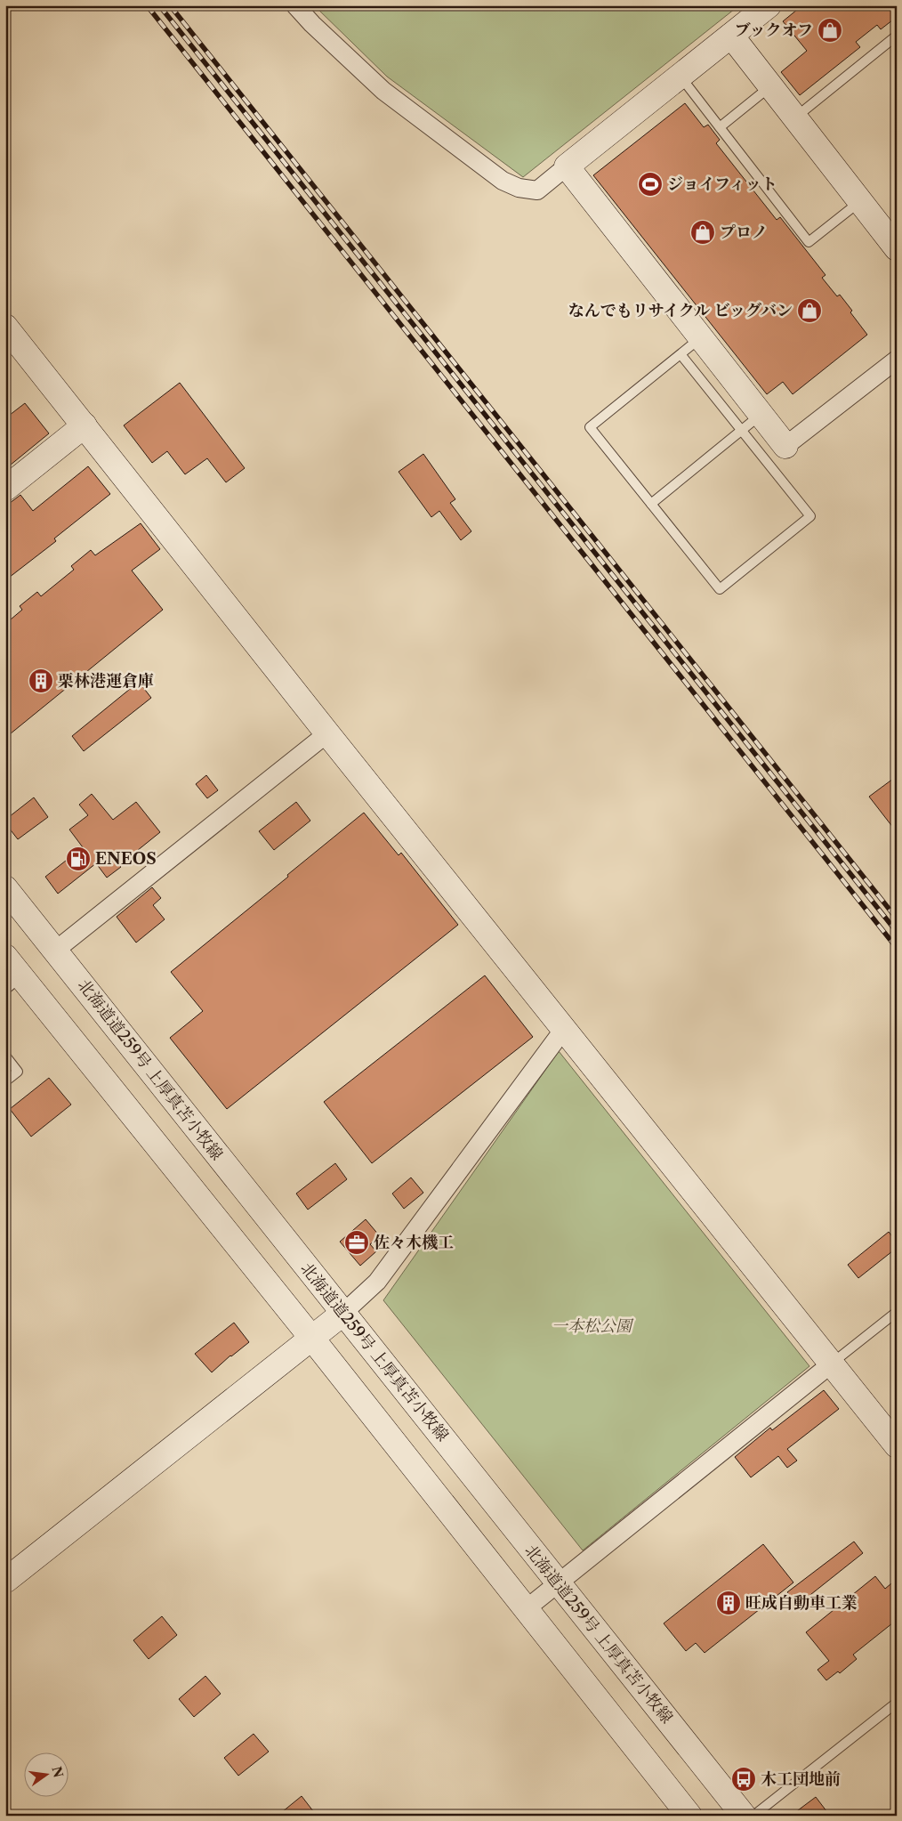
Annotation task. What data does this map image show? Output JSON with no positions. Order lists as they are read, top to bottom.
{
  "streets": {
    "street": ["北海道道259号 上厚真苫小牧線"]
  },
  "parks": ["一本松公園"],
  "places": {
    "shop": ["ブックオフ", "プロノ", "なんでもリサイクル ビッグバン"],
    "sports": ["ジョイフィット"],
    "building": ["栗林港運倉庫", "旺成自動車工業"],
    "fuel station": ["ENEOS"],
    "office": ["佐々木機工"],
    "bus stop": ["木工団地前"]
  },
  "north": "right"
}
